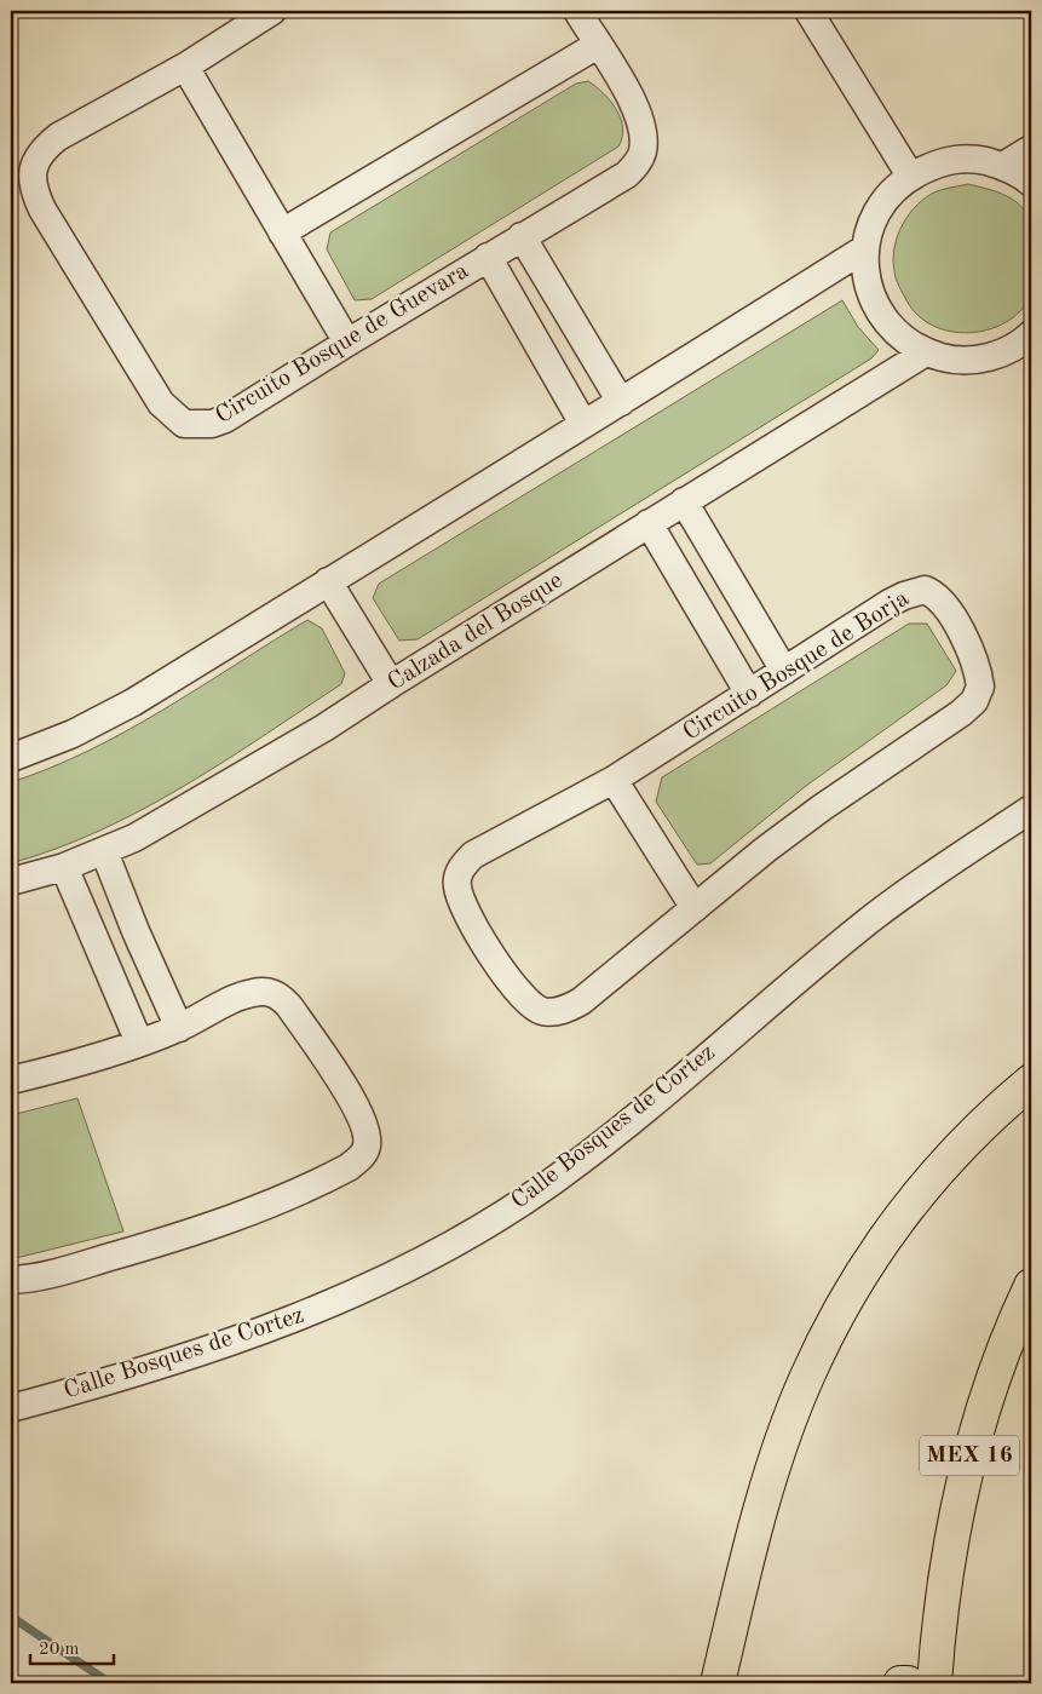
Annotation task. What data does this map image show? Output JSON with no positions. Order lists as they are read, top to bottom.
{
  "streets": {
    "highway": ["MEX 16"],
    "street": [
      "Circuito Bosque de Guevara",
      "Calzada del Bosque",
      "Circuito Bosque de Borja",
      "Calle Bosques de Cortez"
    ]
  },
  "scale_bar": "20 m"
}
